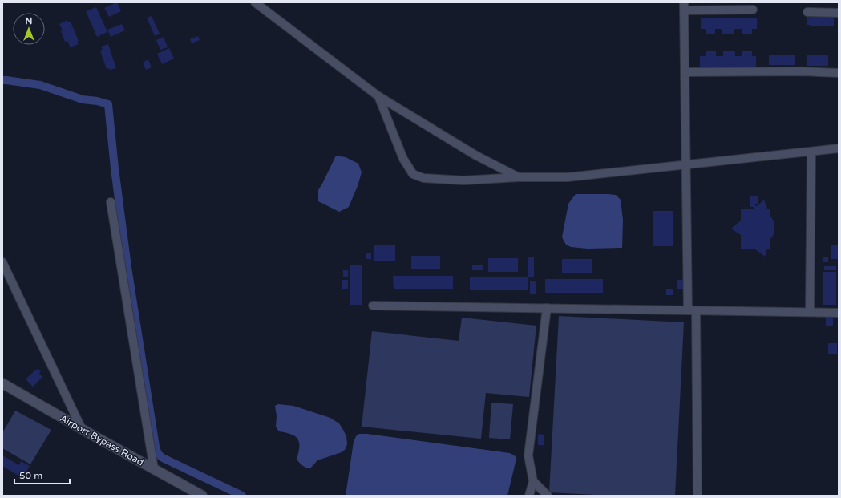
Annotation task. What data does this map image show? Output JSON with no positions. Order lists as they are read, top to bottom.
{
  "streets": {
    "street": ["Airport Bypass Road"]
  },
  "scale_bar": "50 m",
  "north": "top"
}
